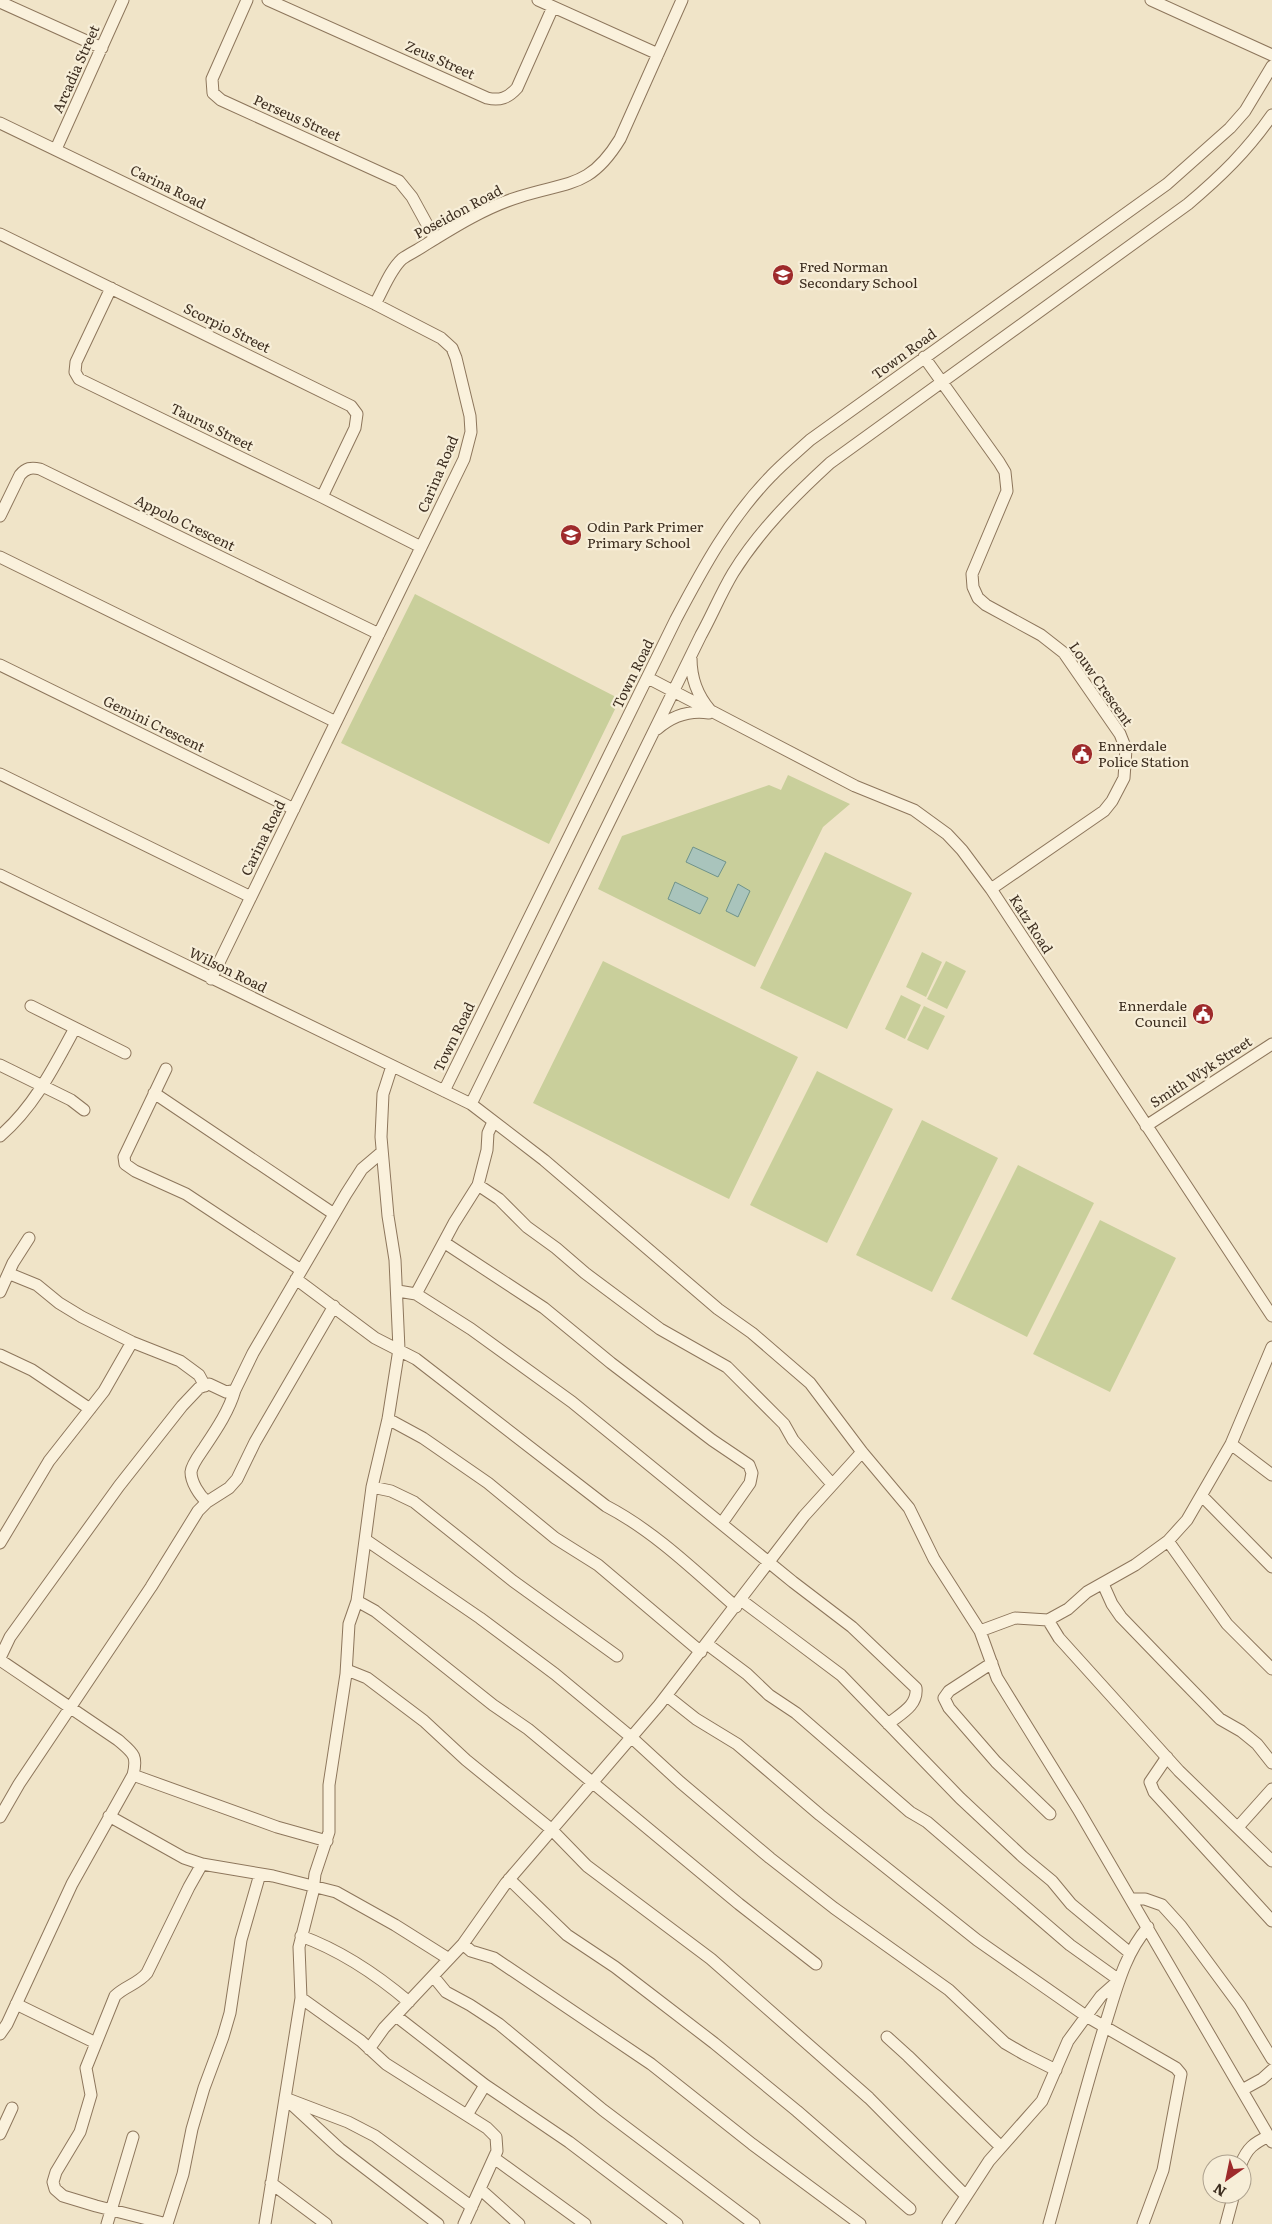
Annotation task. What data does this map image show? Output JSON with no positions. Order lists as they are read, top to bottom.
{
  "streets": {
    "street": [
      "Zeus Street",
      "Arcadia Street",
      "Perseus Street",
      "Carina Road",
      "Poseidon Road",
      "Scorpio Street",
      "Town Road",
      "Taurus Street",
      "Appolo Crescent",
      "Louw Crescent",
      "Gemini Crescent",
      "Katz Road",
      "Wilson Road",
      "Smith Wyk Street"
    ]
  },
  "crossings": [
    ["Arcadia Street", "Carina Road"],
    ["Perseus Street", "Poseidon Road"],
    ["Carina Road", "Poseidon Road"],
    ["Carina Road", "Taurus Street"],
    ["Carina Road", "Appolo Crescent"],
    ["Carina Road", "Gemini Crescent"],
    ["Carina Road", "Wilson Road"],
    ["Scorpio Street", "Taurus Street"],
    ["Town Road", "Louw Crescent"],
    ["Town Road", "Katz Road"],
    ["Town Road", "Wilson Road"],
    ["Louw Crescent", "Katz Road"],
    ["Katz Road", "Smith Wyk Street"]
  ],
  "places": {
    "school or university": ["Fred Norman Secondary School", "Odin Park Primer Primary School"],
    "public building": ["Ennerdale Police Station", "Ennerdale Council"]
  },
  "north": "bottom left"
}
